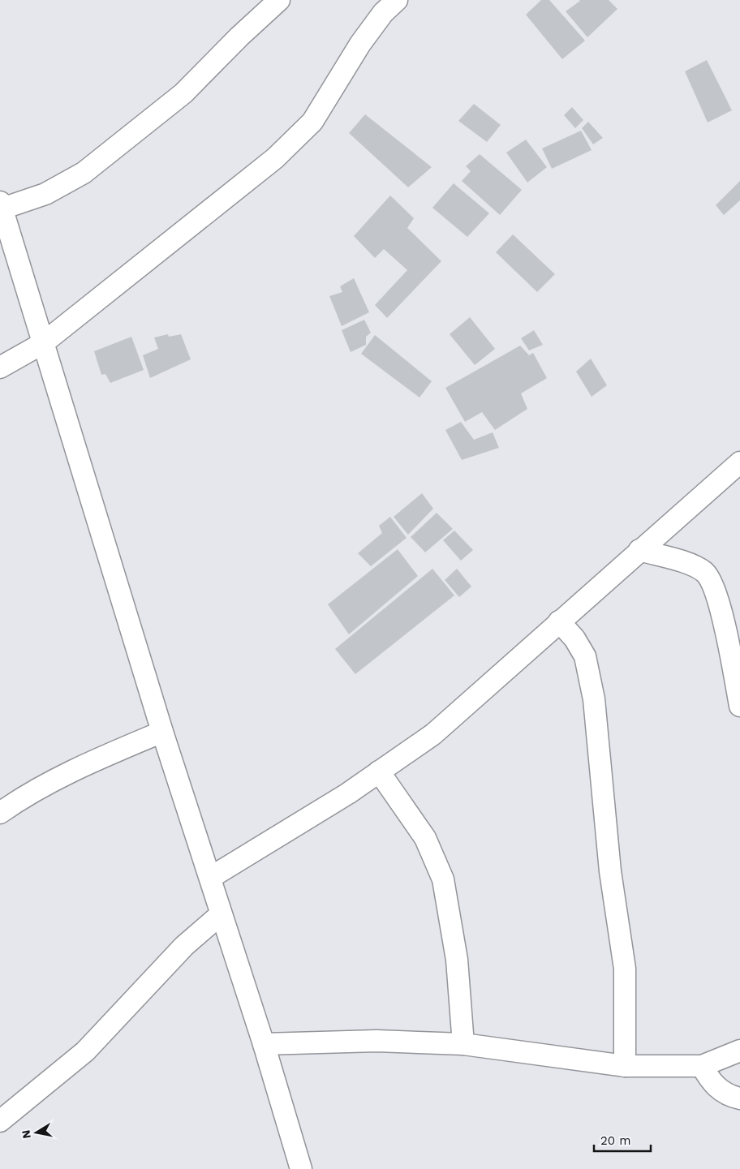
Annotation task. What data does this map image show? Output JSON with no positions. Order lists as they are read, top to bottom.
{
  "scale_bar": "20 m",
  "north": "left"
}
